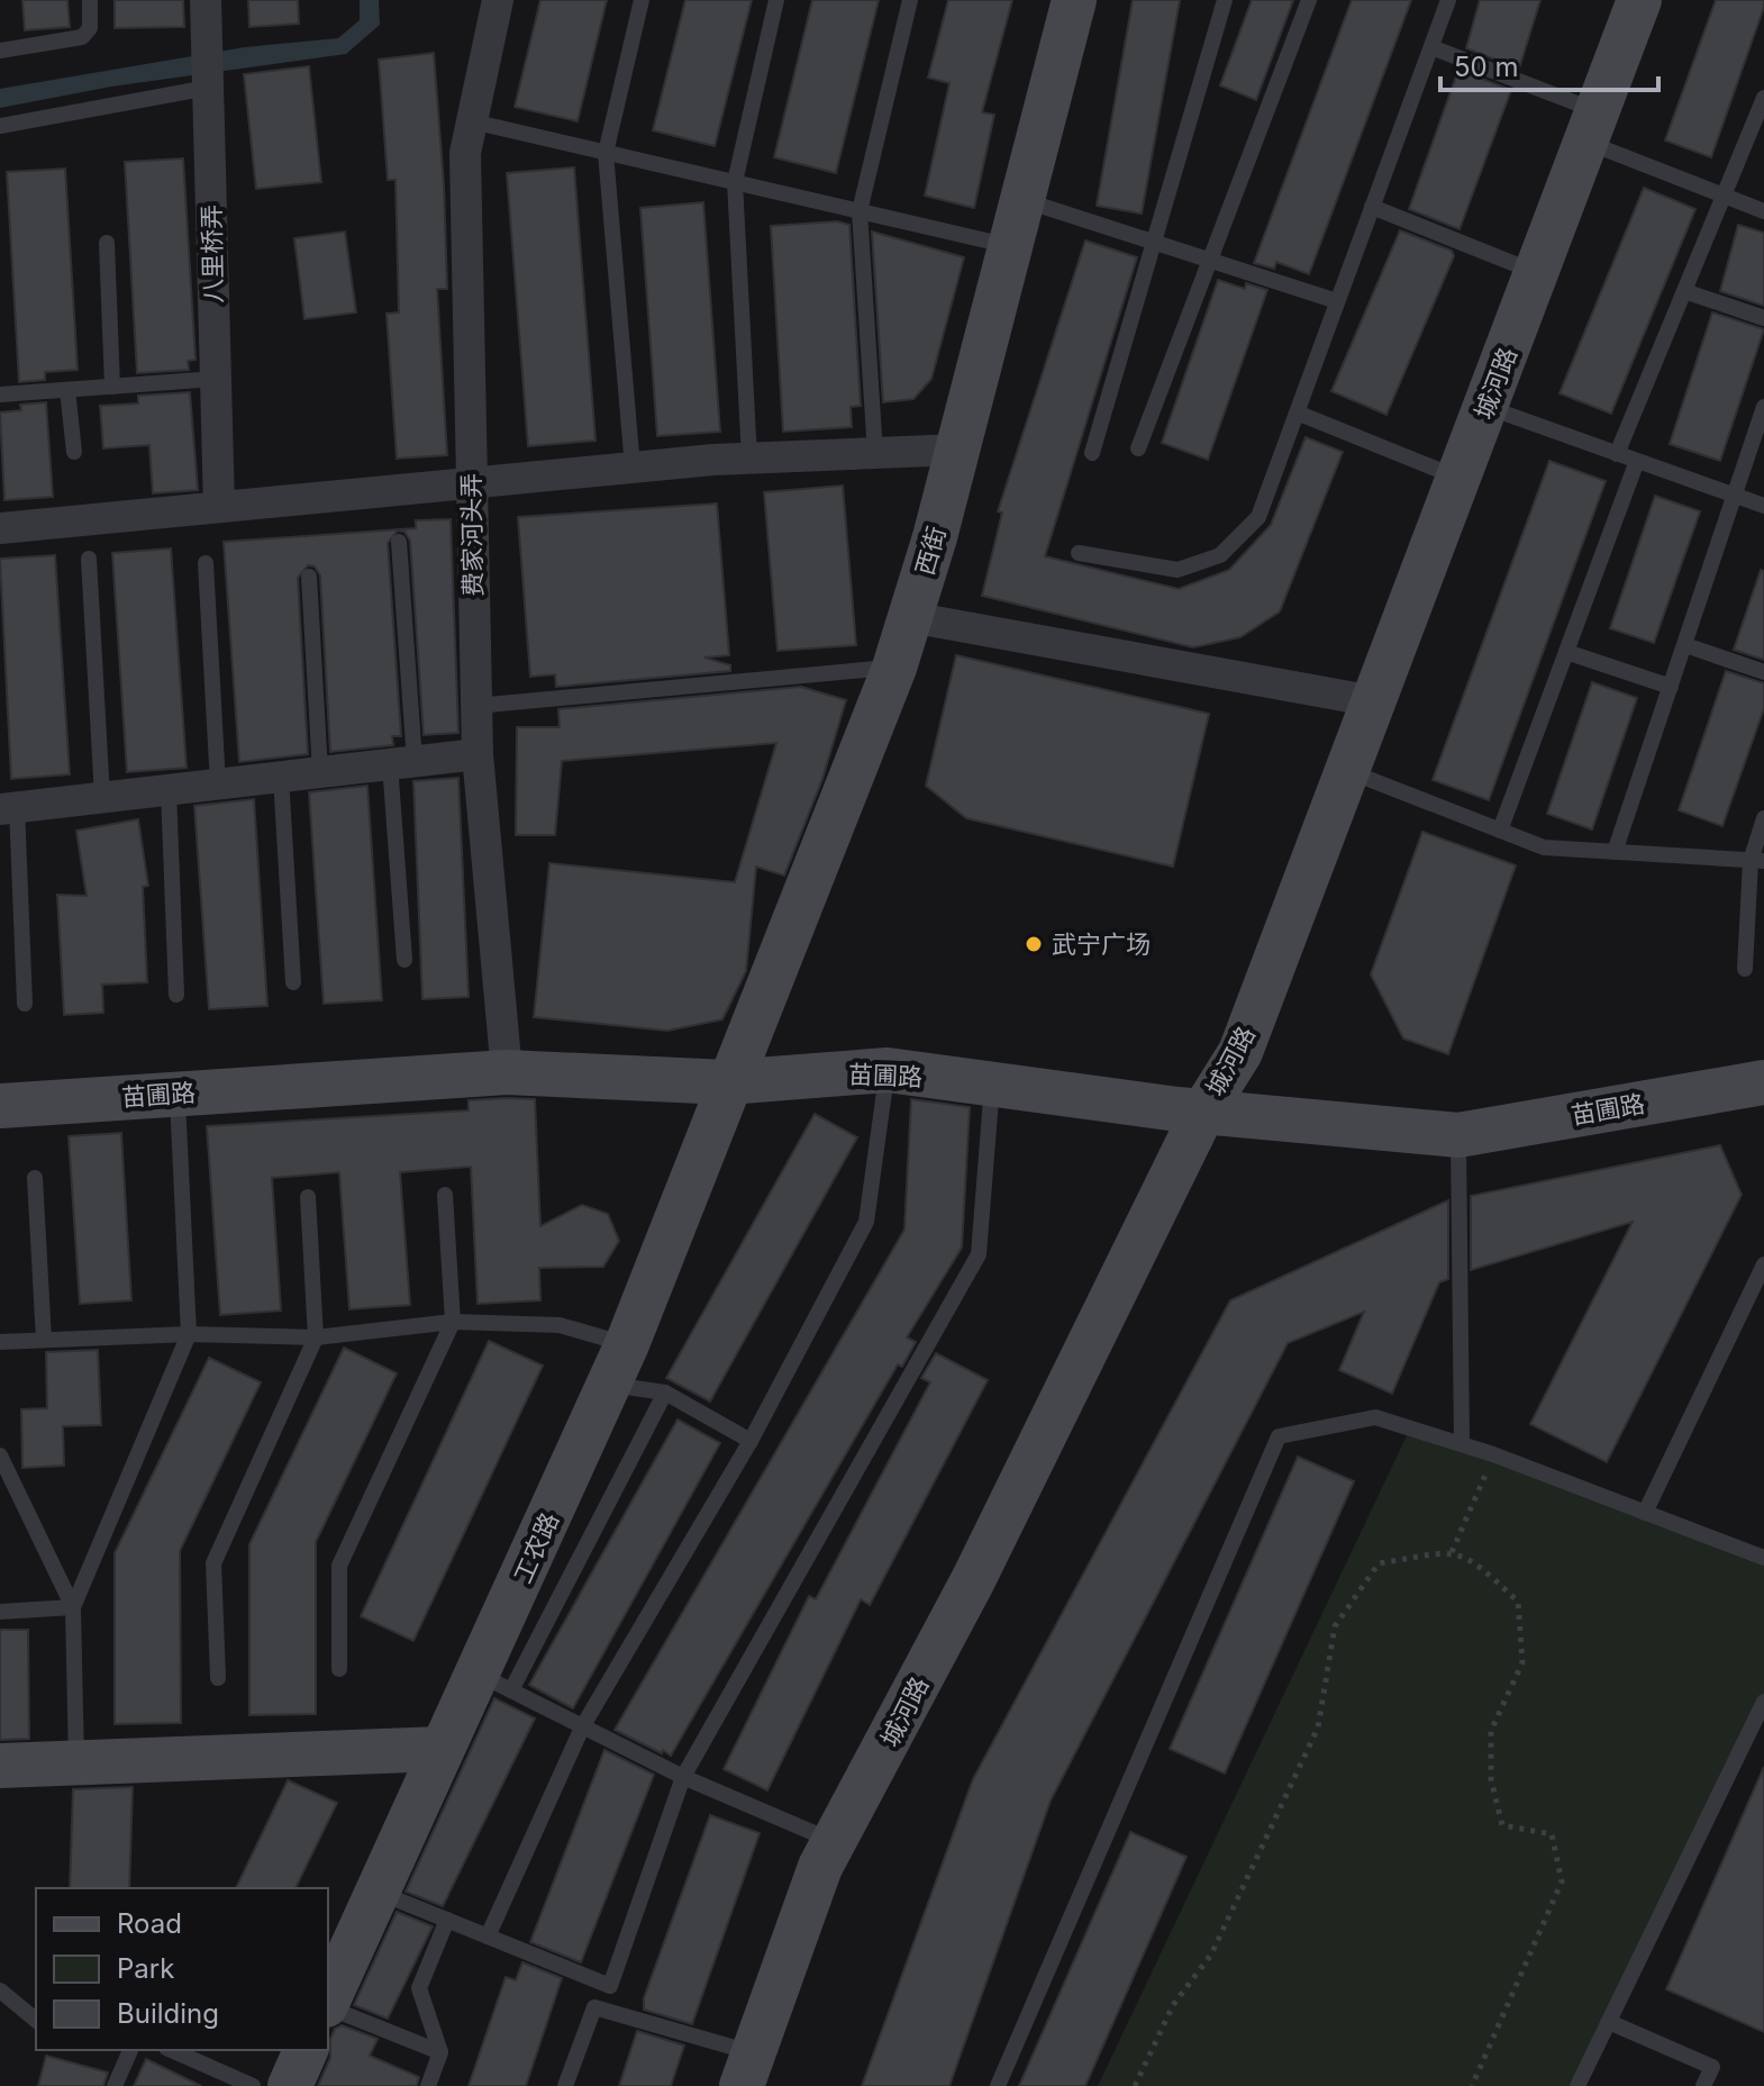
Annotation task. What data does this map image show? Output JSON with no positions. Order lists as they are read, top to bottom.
{
  "streets": {
    "street": [
      "八里桥弄",
      "城河路",
      "费家河头弄",
      "西街",
      "苗圃路",
      "工农路"
    ]
  },
  "crossings": [
    ["城河路", "苗圃路"],
    ["费家河头弄", "苗圃路"],
    ["西街", "苗圃路"],
    ["西街", "工农路"],
    ["苗圃路", "工农路"]
  ],
  "places": ["武宁广场"],
  "legend": ["Road", "Park", "Building"],
  "scale_bar": "50 m"
}
